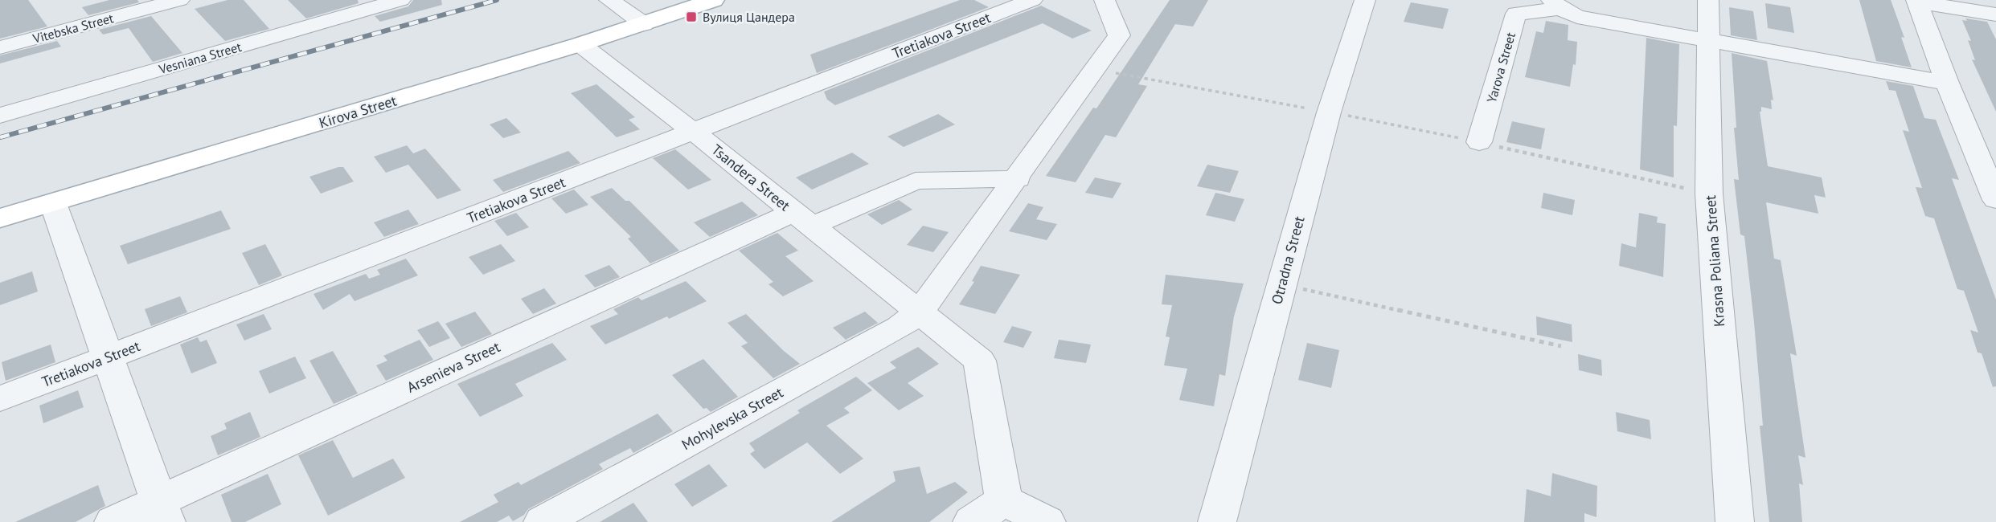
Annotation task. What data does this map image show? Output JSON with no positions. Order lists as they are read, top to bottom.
{
  "streets": {
    "main road": ["Kirova Street"],
    "street": [
      "Vitebska Street",
      "Tretiakova Street",
      "Vesniana Street",
      "Yarova Street",
      "Tsandera Street",
      "Otradna Street",
      "Krasna Poliana Street",
      "Arsenieva Street",
      "Mohylevska Street"
    ]
  },
  "crossings": [
    ["Tretiakova Street", "Tsandera Street"],
    ["Kirova Street", "Tsandera Street"],
    ["Tsandera Street", "Arsenieva Street"],
    ["Tsandera Street", "Mohylevska Street"]
  ],
  "places": {
    "transit": ["Вулиця Цандера"]
  }
}
